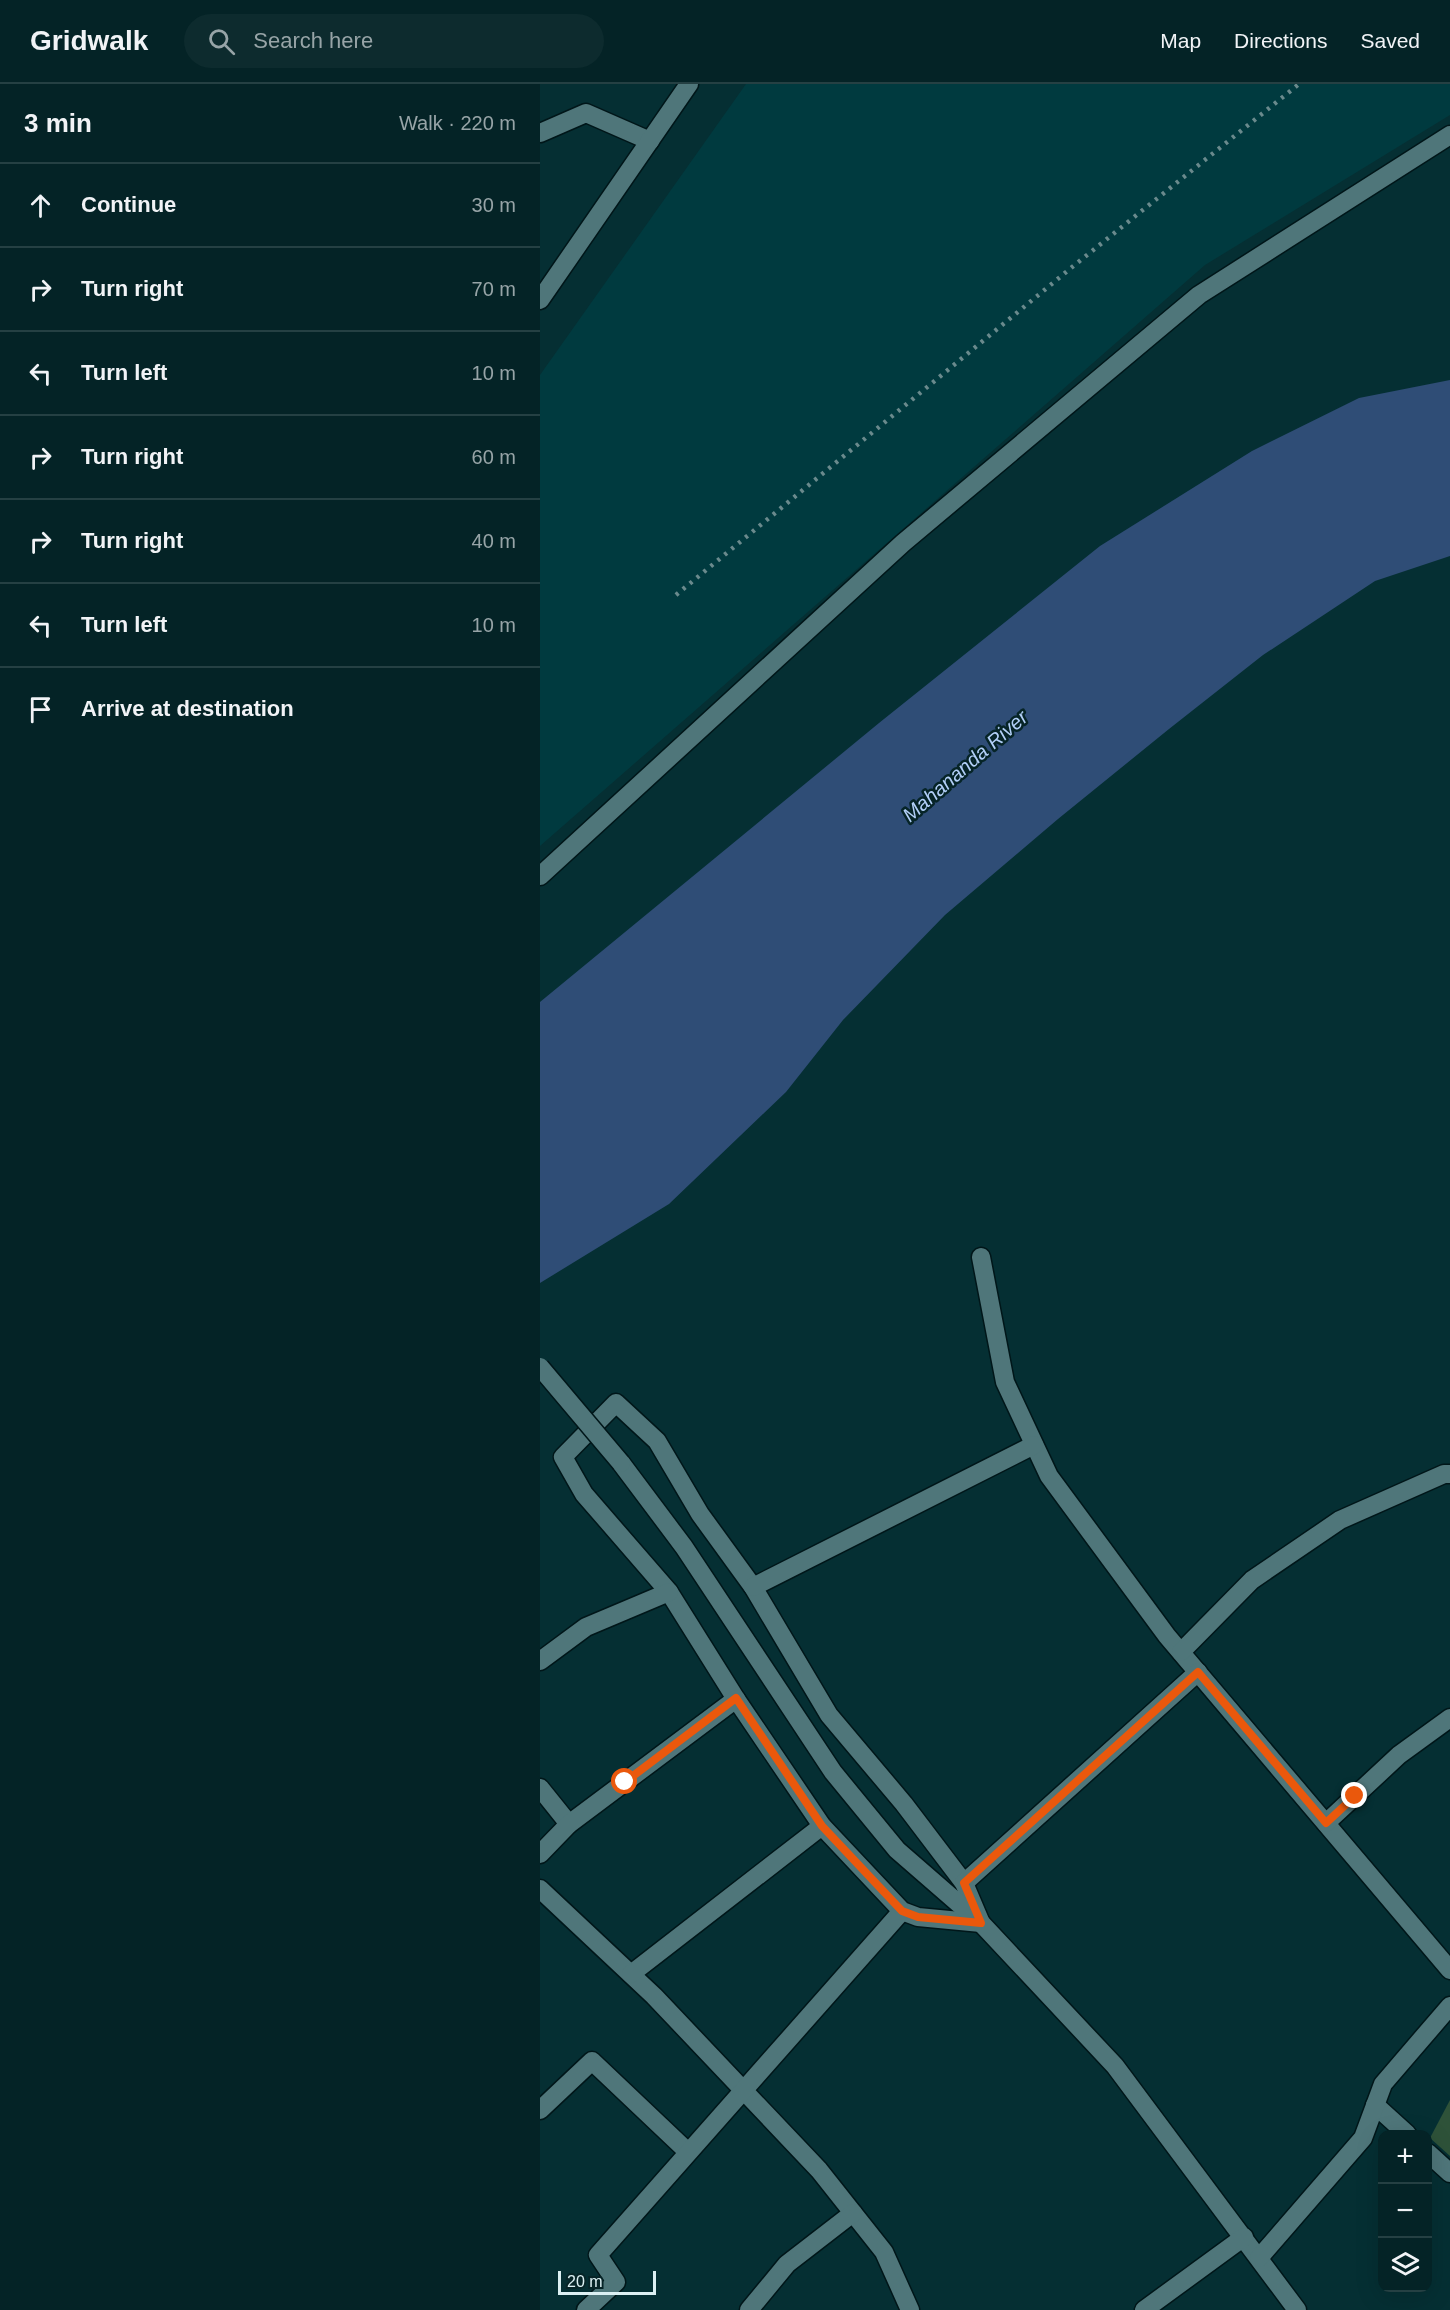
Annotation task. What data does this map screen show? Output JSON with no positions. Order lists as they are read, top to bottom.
{
  "water": ["Mahananda River"],
  "scale_bar": "20 m",
  "page": {
    "header": "Gridwalk",
    "search": "Search here",
    "nav": ["Map", "Directions", "Saved"],
    "heading": ["3 min", "Walk · 220 m"],
    "list": [
      ["Continue", "30 m"],
      ["Turn right", "70 m"],
      ["Turn left", "10 m"],
      ["Turn right", "60 m"],
      ["Turn right", "40 m"],
      ["Turn left", "10 m"],
      "Arrive at destination"
    ],
    "map_buttons": ["+", "−"],
    "scale": "20 m"
  }
}
